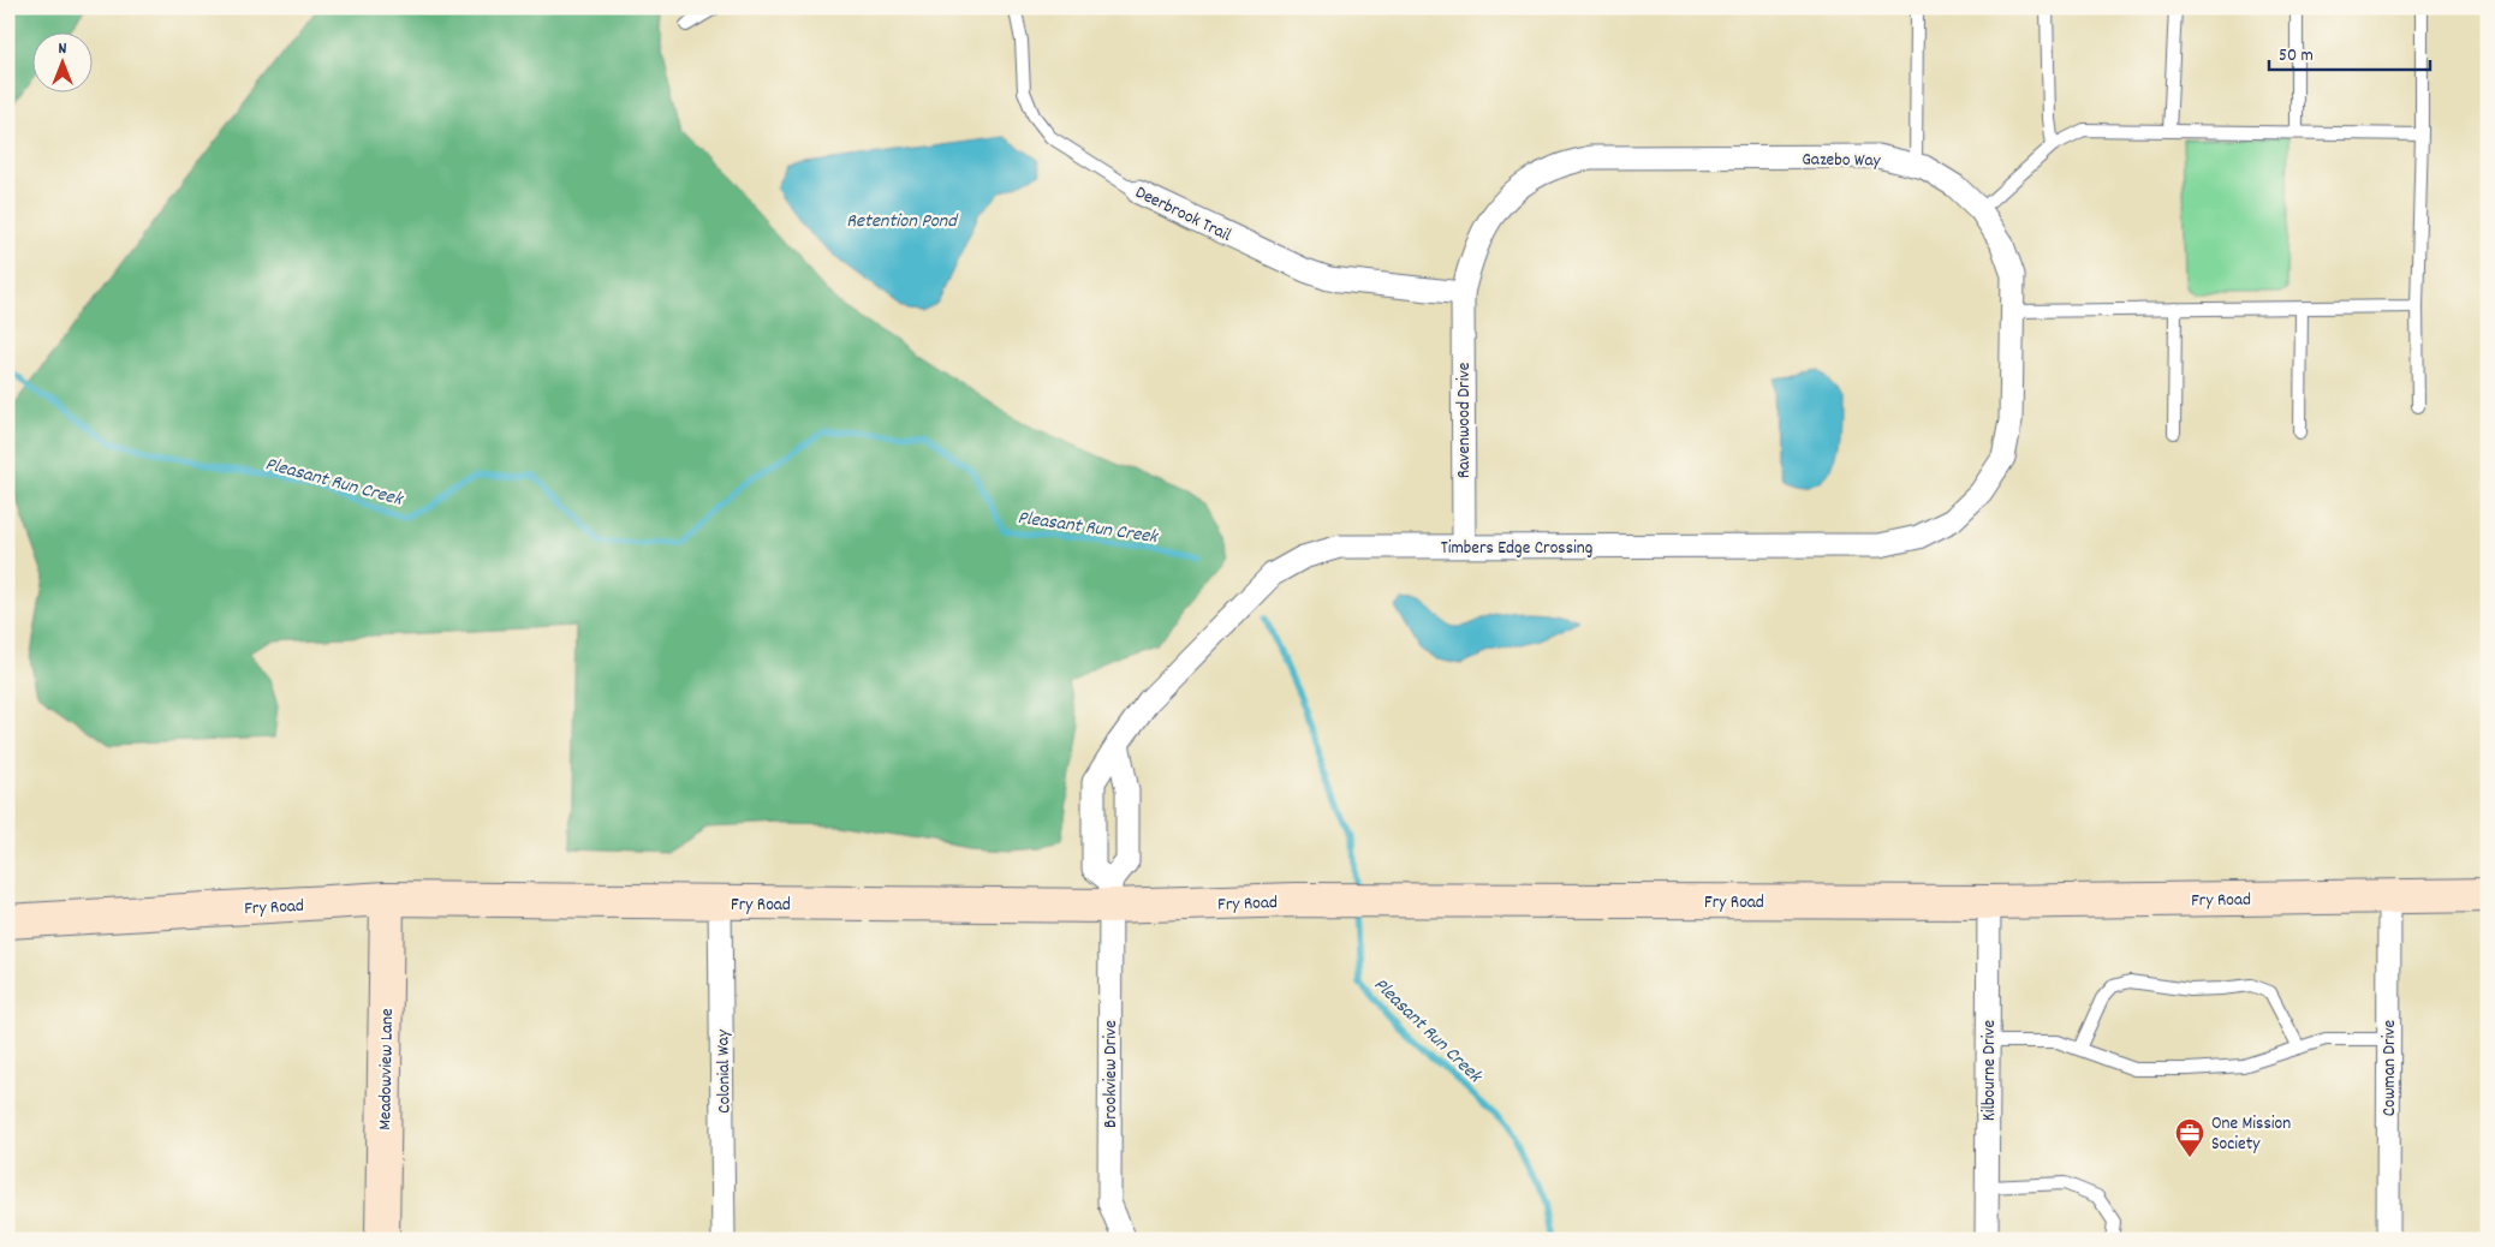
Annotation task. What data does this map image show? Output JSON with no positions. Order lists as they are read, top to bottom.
{
  "streets": {
    "street": [
      "Gazebo Way",
      "Deerbrook Trail",
      "Ravenwood Drive",
      "Timbers Edge Crossing",
      "Fry Road",
      "Cowman Drive",
      "Meadowview Lane",
      "Kilbourne Drive",
      "Colonial Way",
      "Brookview Drive"
    ]
  },
  "crossings": [
    ["Gazebo Way", "Deerbrook Trail"],
    ["Gazebo Way", "Ravenwood Drive"],
    ["Gazebo Way", "Timbers Edge Crossing"],
    ["Deerbrook Trail", "Ravenwood Drive"],
    ["Ravenwood Drive", "Timbers Edge Crossing"],
    ["Timbers Edge Crossing", "Fry Road"],
    ["Timbers Edge Crossing", "Brookview Drive"],
    ["Fry Road", "Cowman Drive"],
    ["Fry Road", "Meadowview Lane"],
    ["Fry Road", "Kilbourne Drive"],
    ["Fry Road", "Colonial Way"],
    ["Fry Road", "Brookview Drive"]
  ],
  "water": ["Retention Pond", "Pleasant Run Creek"],
  "places": {
    "office": ["One Mission Society"]
  },
  "scale_bar": "50 m",
  "north": "top"
}
